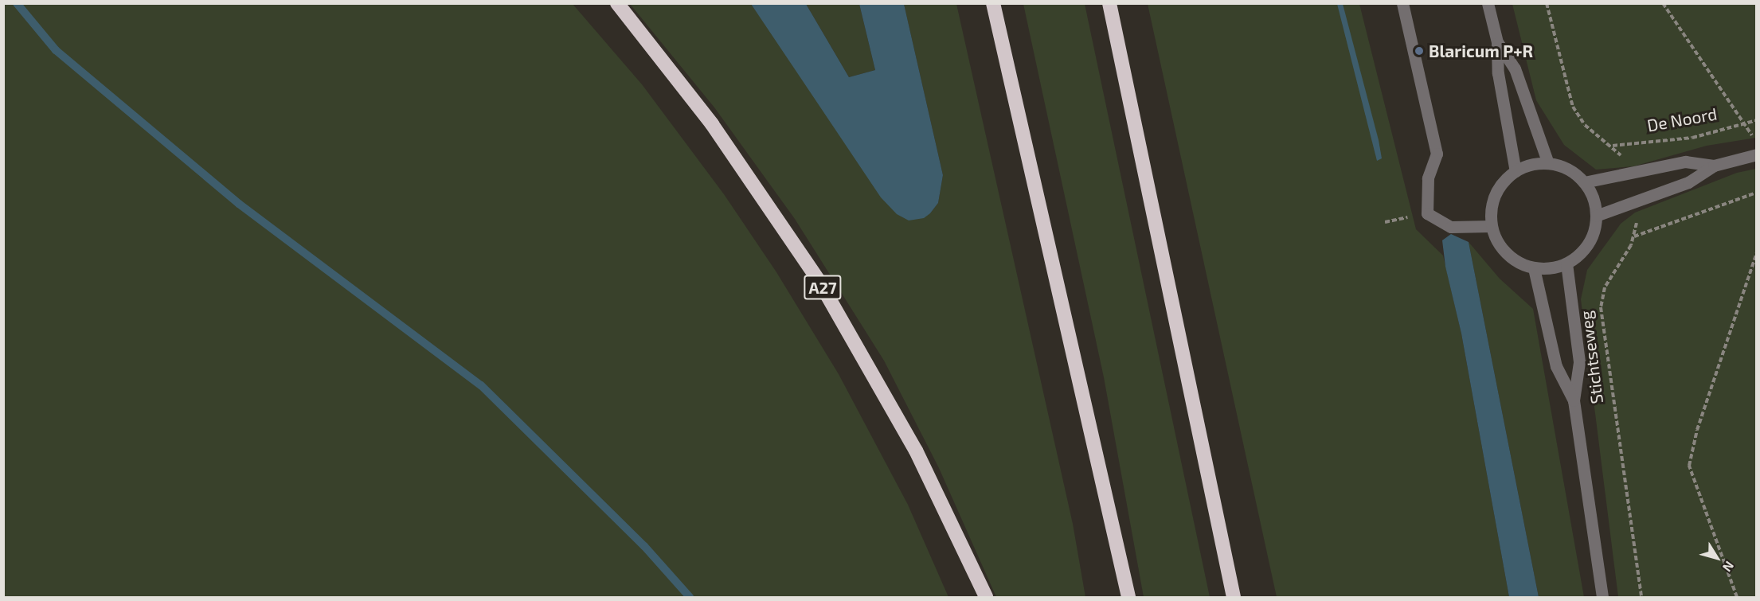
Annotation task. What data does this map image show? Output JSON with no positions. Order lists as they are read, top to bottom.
{
  "streets": {
    "highway": ["A27"],
    "street": ["Stichtseweg"],
    "path": ["De Noord"]
  },
  "places": ["Blaricum P+R"],
  "north": "bottom right"
}
